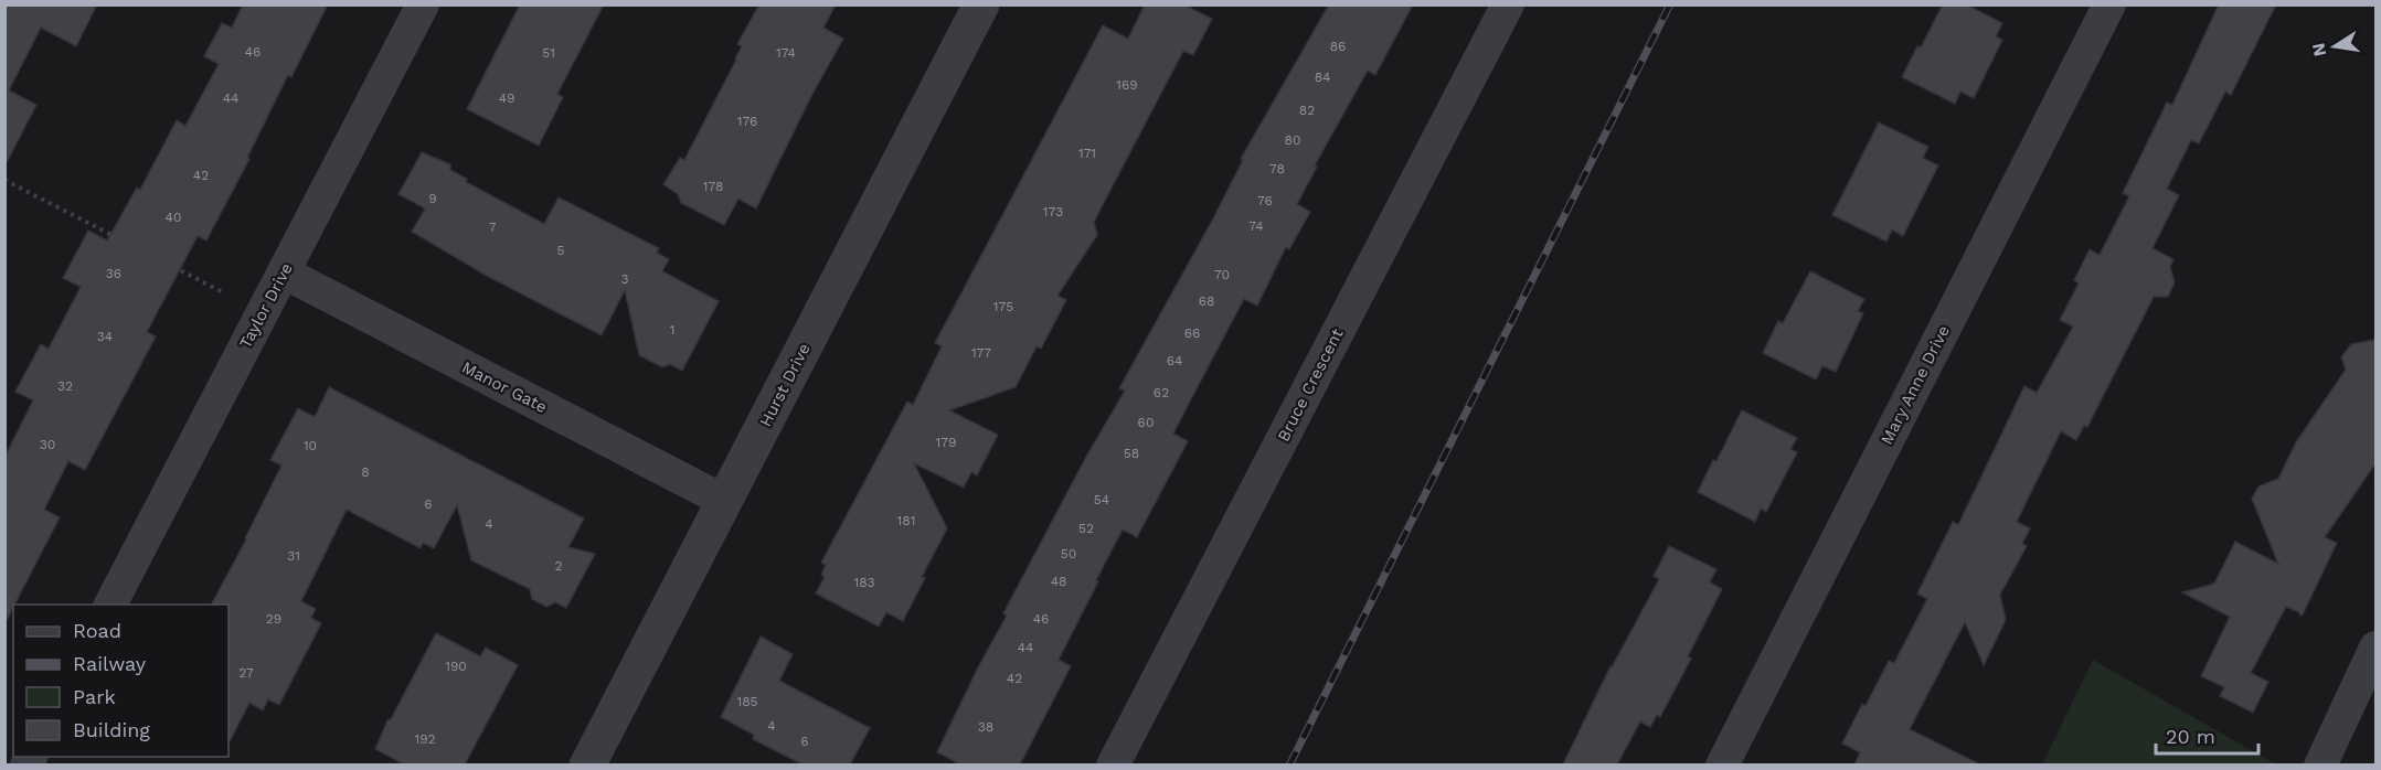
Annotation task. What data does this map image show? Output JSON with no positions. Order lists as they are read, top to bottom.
{
  "streets": {
    "street": [
      "Taylor Drive",
      "Hurst Drive",
      "Bruce Crescent",
      "Mary Anne Drive",
      "Manor Gate"
    ]
  },
  "crossings": [
    ["Taylor Drive", "Manor Gate"],
    ["Hurst Drive", "Manor Gate"]
  ],
  "house_numbers": [
    "86",
    "46",
    "51",
    "174",
    "84",
    "169",
    "44",
    "49",
    "82",
    "176",
    "80",
    "171",
    "78",
    "42",
    "178",
    "9",
    "76",
    "173",
    "40",
    "74",
    "7",
    "5",
    "36",
    "70",
    "3",
    "68",
    "175",
    "1",
    "66",
    "34",
    "177",
    "64",
    "32",
    "62",
    "60",
    "179",
    "30",
    "10",
    "58",
    "8",
    "54",
    "6",
    "181",
    "4",
    "52",
    "50",
    "31",
    "2",
    "48",
    "183",
    "29",
    "46",
    "44",
    "190",
    "27",
    "42",
    "185",
    "4",
    "38",
    "192",
    "6"
  ],
  "legend": [
    "Road",
    "Railway",
    "Park",
    "Building"
  ],
  "scale_bar": "20 m",
  "north": "left"
}
